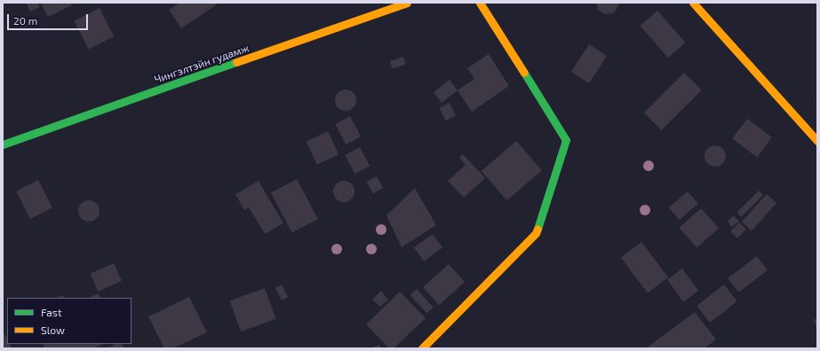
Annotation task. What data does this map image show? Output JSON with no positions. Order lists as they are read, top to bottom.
{
  "streets": {
    "street": ["Чингэлтэйн гудамж"]
  },
  "legend": ["Fast", "Slow"],
  "scale_bar": "20 m"
}
